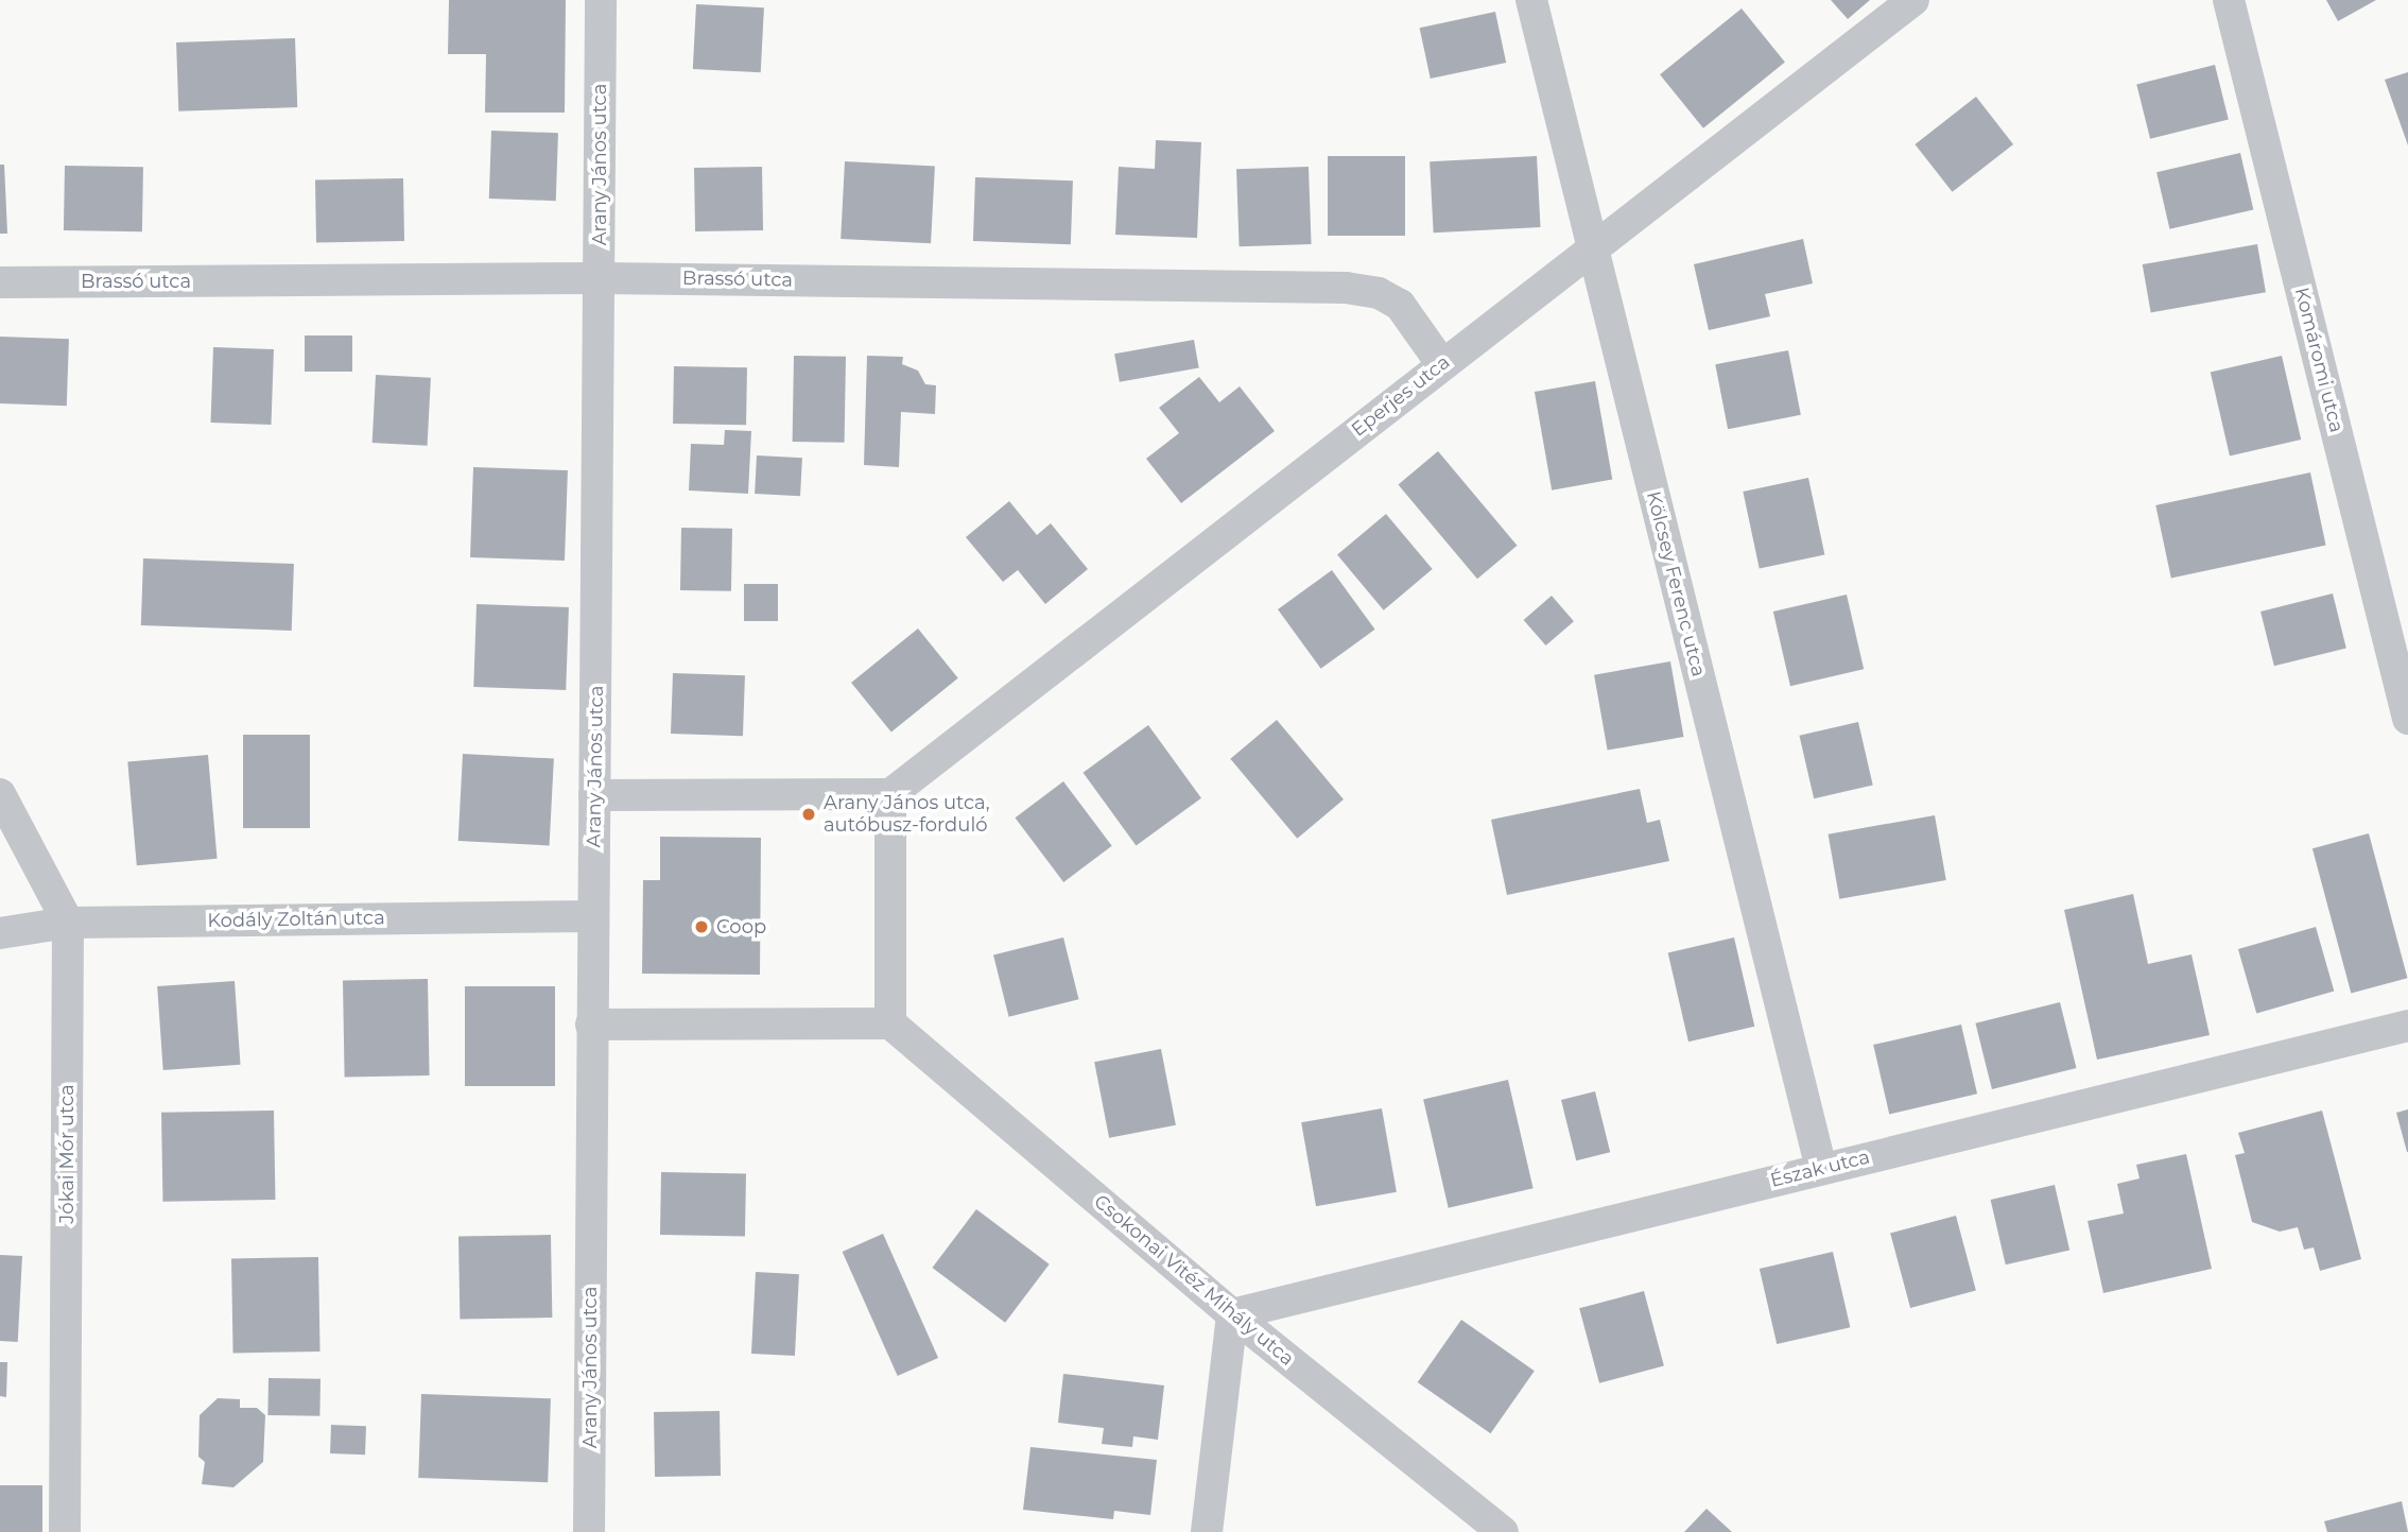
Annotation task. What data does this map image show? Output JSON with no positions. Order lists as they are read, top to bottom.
{
  "streets": {
    "street": [
      "Arany János utca",
      "Brassó utca",
      "Komáromi utca",
      "Eperjes utca",
      "Kölcsey Ferenc utca",
      "Kodály Zoltán utca",
      "Jókai Mór utca",
      "Észak utca",
      "Csokonai Vitéz Mihály utca"
    ]
  },
  "crossings": [
    ["Arany János utca", "Brassó utca"],
    ["Arany János utca", "Kodály Zoltán utca"],
    ["Brassó utca", "Eperjes utca"],
    ["Eperjes utca", "Kölcsey Ferenc utca"],
    ["Kölcsey Ferenc utca", "Észak utca"],
    ["Kodály Zoltán utca", "Jókai Mór utca"],
    ["Észak utca", "Csokonai Vitéz Mihály utca"]
  ],
  "places": ["Arany János utca, autóbusz-forduló", "Coop"]
}
